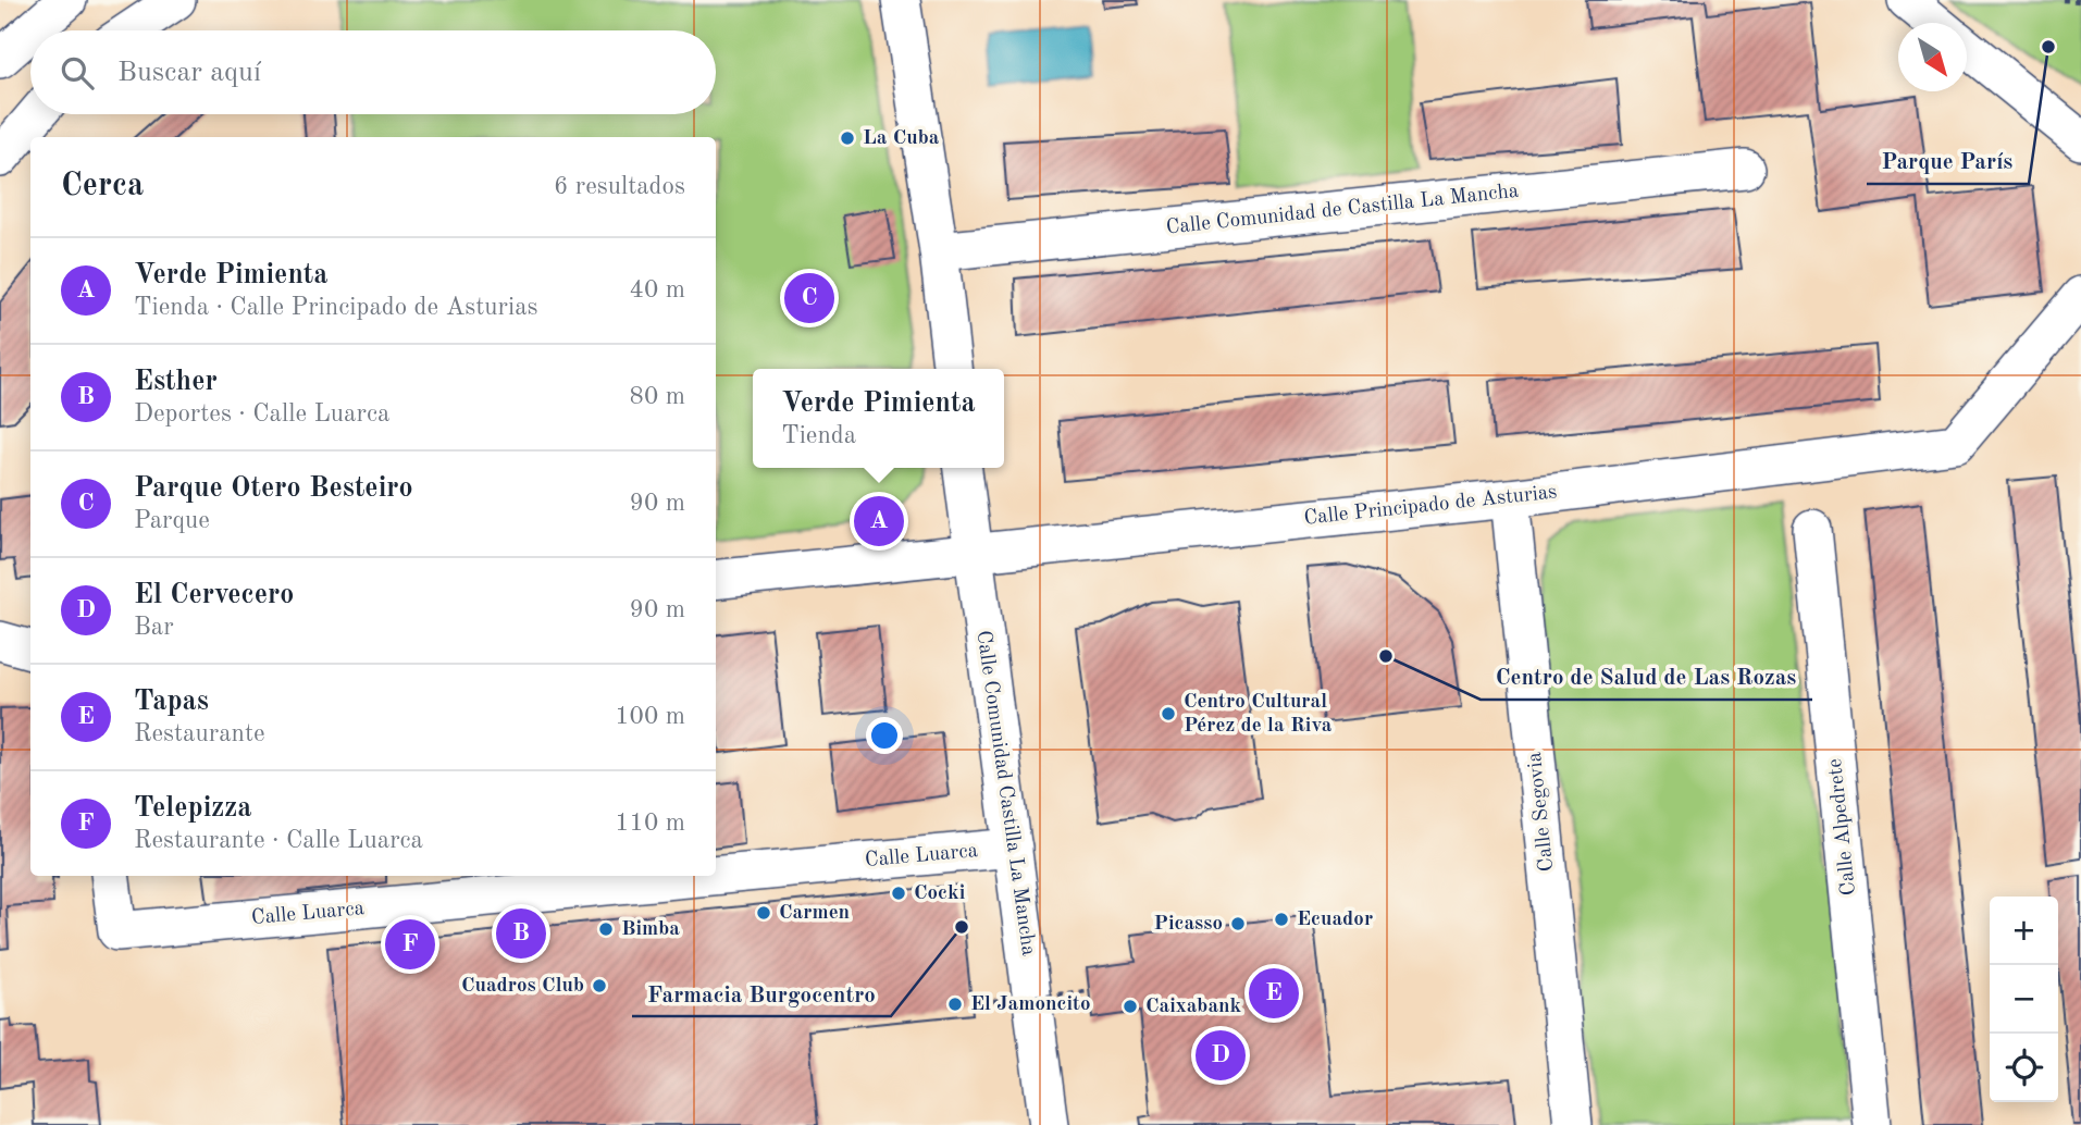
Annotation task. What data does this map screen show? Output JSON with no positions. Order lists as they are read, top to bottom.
{
  "streets": {
    "street": [
      "Calle Comunidad de Castilla La Mancha",
      "Calle Principado de Asturias",
      "Calle Comunidad Castilla La Mancha",
      "Calle Segovia",
      "Calle Alpedrete",
      "Calle Luarca"
    ]
  },
  "crossings": [
    ["Calle Principado de Asturias", "Calle Comunidad Castilla La Mancha"],
    ["Calle Principado de Asturias", "Calle Segovia"],
    ["Calle Comunidad Castilla La Mancha", "Calle Luarca"]
  ],
  "places": [
    "Parque París",
    "La Cuba",
    "Centro de Salud de Las Rozas",
    "Centro Cultural Pérez de la Riva",
    "Cocki",
    "Carmen",
    "Ecuador",
    "Picasso",
    "Farmacia Burgocentro",
    "Bimba",
    "Cuadros Club",
    "El Jamoncito",
    "Caixabank"
  ],
  "north": "bottom right",
  "page": {
    "search": "Buscar aquí",
    "heading": ["Cerca", "6 resultados"],
    "list": [
      {
        "mark": "A",
        "name": "Verde Pimienta",
        "note": "Tienda · Calle Principado de Asturias",
        "value": "40 m"
      },
      {
        "mark": "B",
        "name": "Esther",
        "note": "Deportes · Calle Luarca",
        "value": "80 m"
      },
      {
        "mark": "C",
        "name": "Parque Otero Besteiro",
        "note": "Parque",
        "value": "90 m"
      },
      {
        "mark": "D",
        "name": "El Cervecero",
        "note": "Bar",
        "value": "90 m"
      },
      {
        "mark": "E",
        "name": "Tapas",
        "note": "Restaurante",
        "value": "100 m"
      },
      {
        "mark": "F",
        "name": "Telepizza",
        "note": "Restaurante · Calle Luarca",
        "value": "110 m"
      }
    ],
    "pins": [
      "C",
      "A",
      "B",
      "F",
      "E",
      "D"
    ],
    "popup": ["Verde Pimienta", "Tienda"],
    "map_buttons": ["+", "−"]
  }
}
